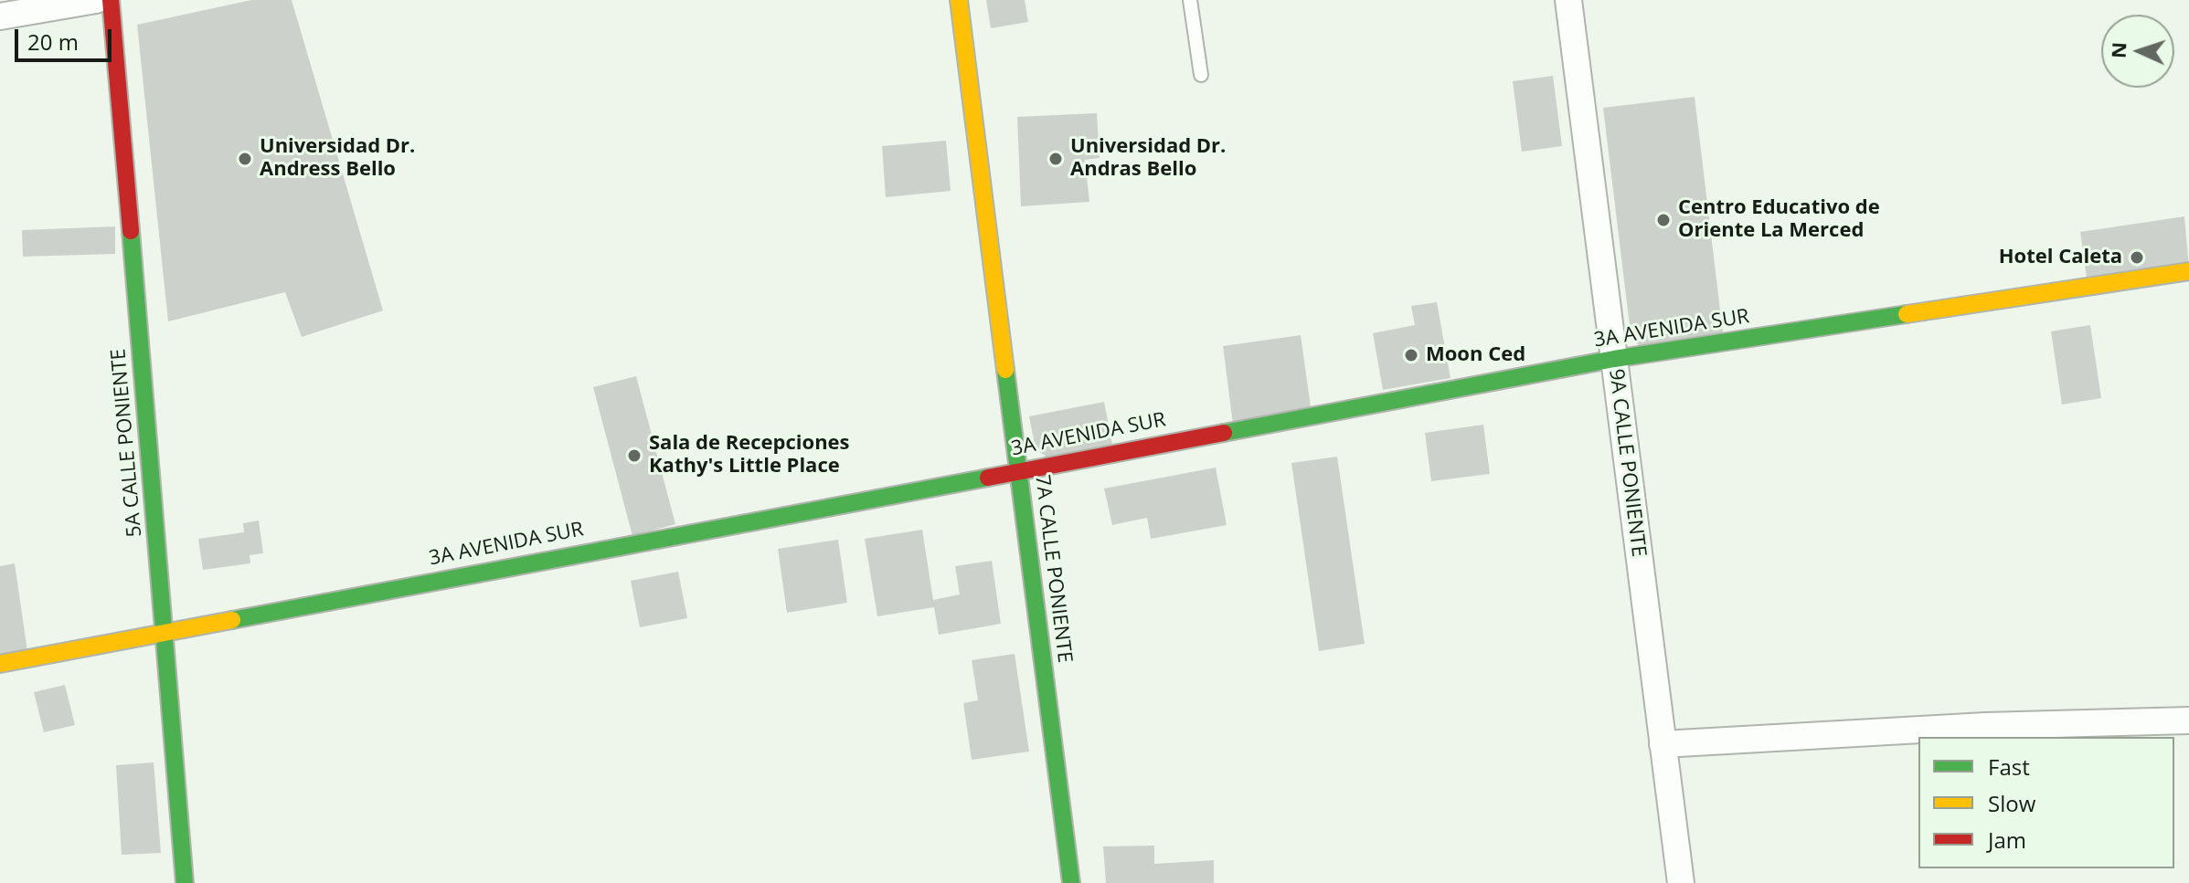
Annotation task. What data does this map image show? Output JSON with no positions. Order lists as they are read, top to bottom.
{
  "streets": {
    "street": [
      "3A AVENIDA SUR",
      "5A CALLE PONIENTE",
      "9A CALLE PONIENTE",
      "7A CALLE PONIENTE"
    ]
  },
  "crossings": [
    ["3A AVENIDA SUR", "5A CALLE PONIENTE"],
    ["3A AVENIDA SUR", "9A CALLE PONIENTE"],
    ["3A AVENIDA SUR", "7A CALLE PONIENTE"]
  ],
  "places": [
    "Universidad Dr. Andress Bello",
    "Universidad Dr. Andras Bello",
    "Centro Educativo de Oriente La Merced",
    "Hotel Caleta",
    "Moon Ced",
    "Sala de Recepciones Kathy's Little Place"
  ],
  "legend": ["Fast", "Slow", "Jam"],
  "scale_bar": "20 m",
  "north": "left"
}
